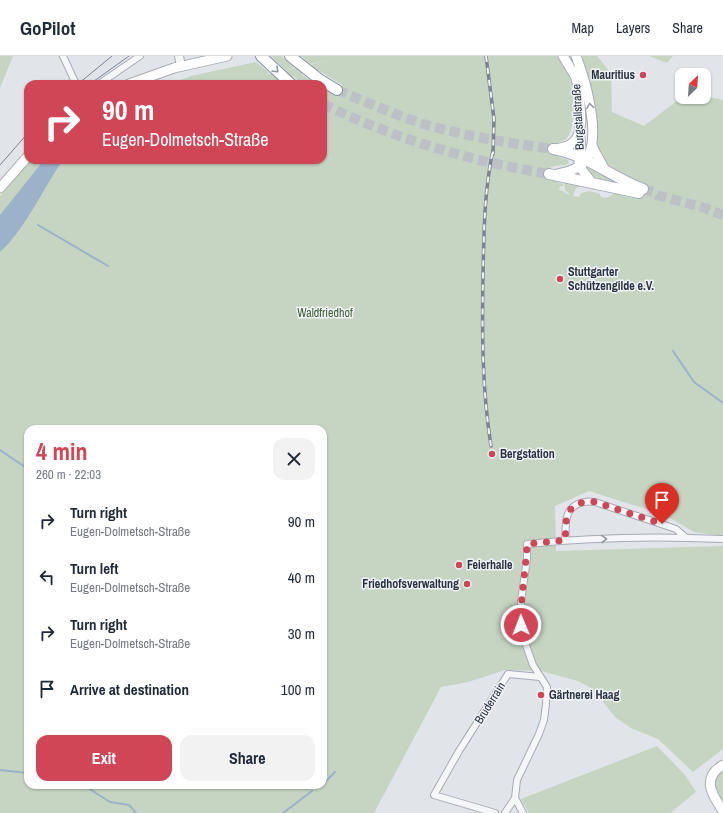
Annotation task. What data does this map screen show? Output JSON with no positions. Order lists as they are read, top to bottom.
{
  "streets": {
    "main road": ["Burgstallstraße"],
    "street": ["Bruderrain"]
  },
  "parks": ["Waldfriedhof"],
  "places": [
    "Mauritius",
    "Stuttgarter Schützengilde e.V.",
    "Bergstation",
    "Feierhalle",
    "Friedhofsverwaltung",
    "Gärtnerei Haag"
  ],
  "north": "top right",
  "page": {
    "header": "GoPilot",
    "nav": ["Map", "Layers", "Share"],
    "turn": ["90 m", "Eugen-Dolmetsch-Straße"],
    "heading": ["4 min", "260 m · 22:03"],
    "list": [
      {
        "name": "Turn right",
        "note": "Eugen-Dolmetsch-Straße",
        "value": "90 m"
      },
      {
        "name": "Turn left",
        "note": "Eugen-Dolmetsch-Straße",
        "value": "40 m"
      },
      {
        "name": "Turn right",
        "note": "Eugen-Dolmetsch-Straße",
        "value": "30 m"
      },
      {
        "name": "Arrive at destination",
        "value": "100 m"
      }
    ],
    "buttons": ["Exit", "Share"]
  }
}
